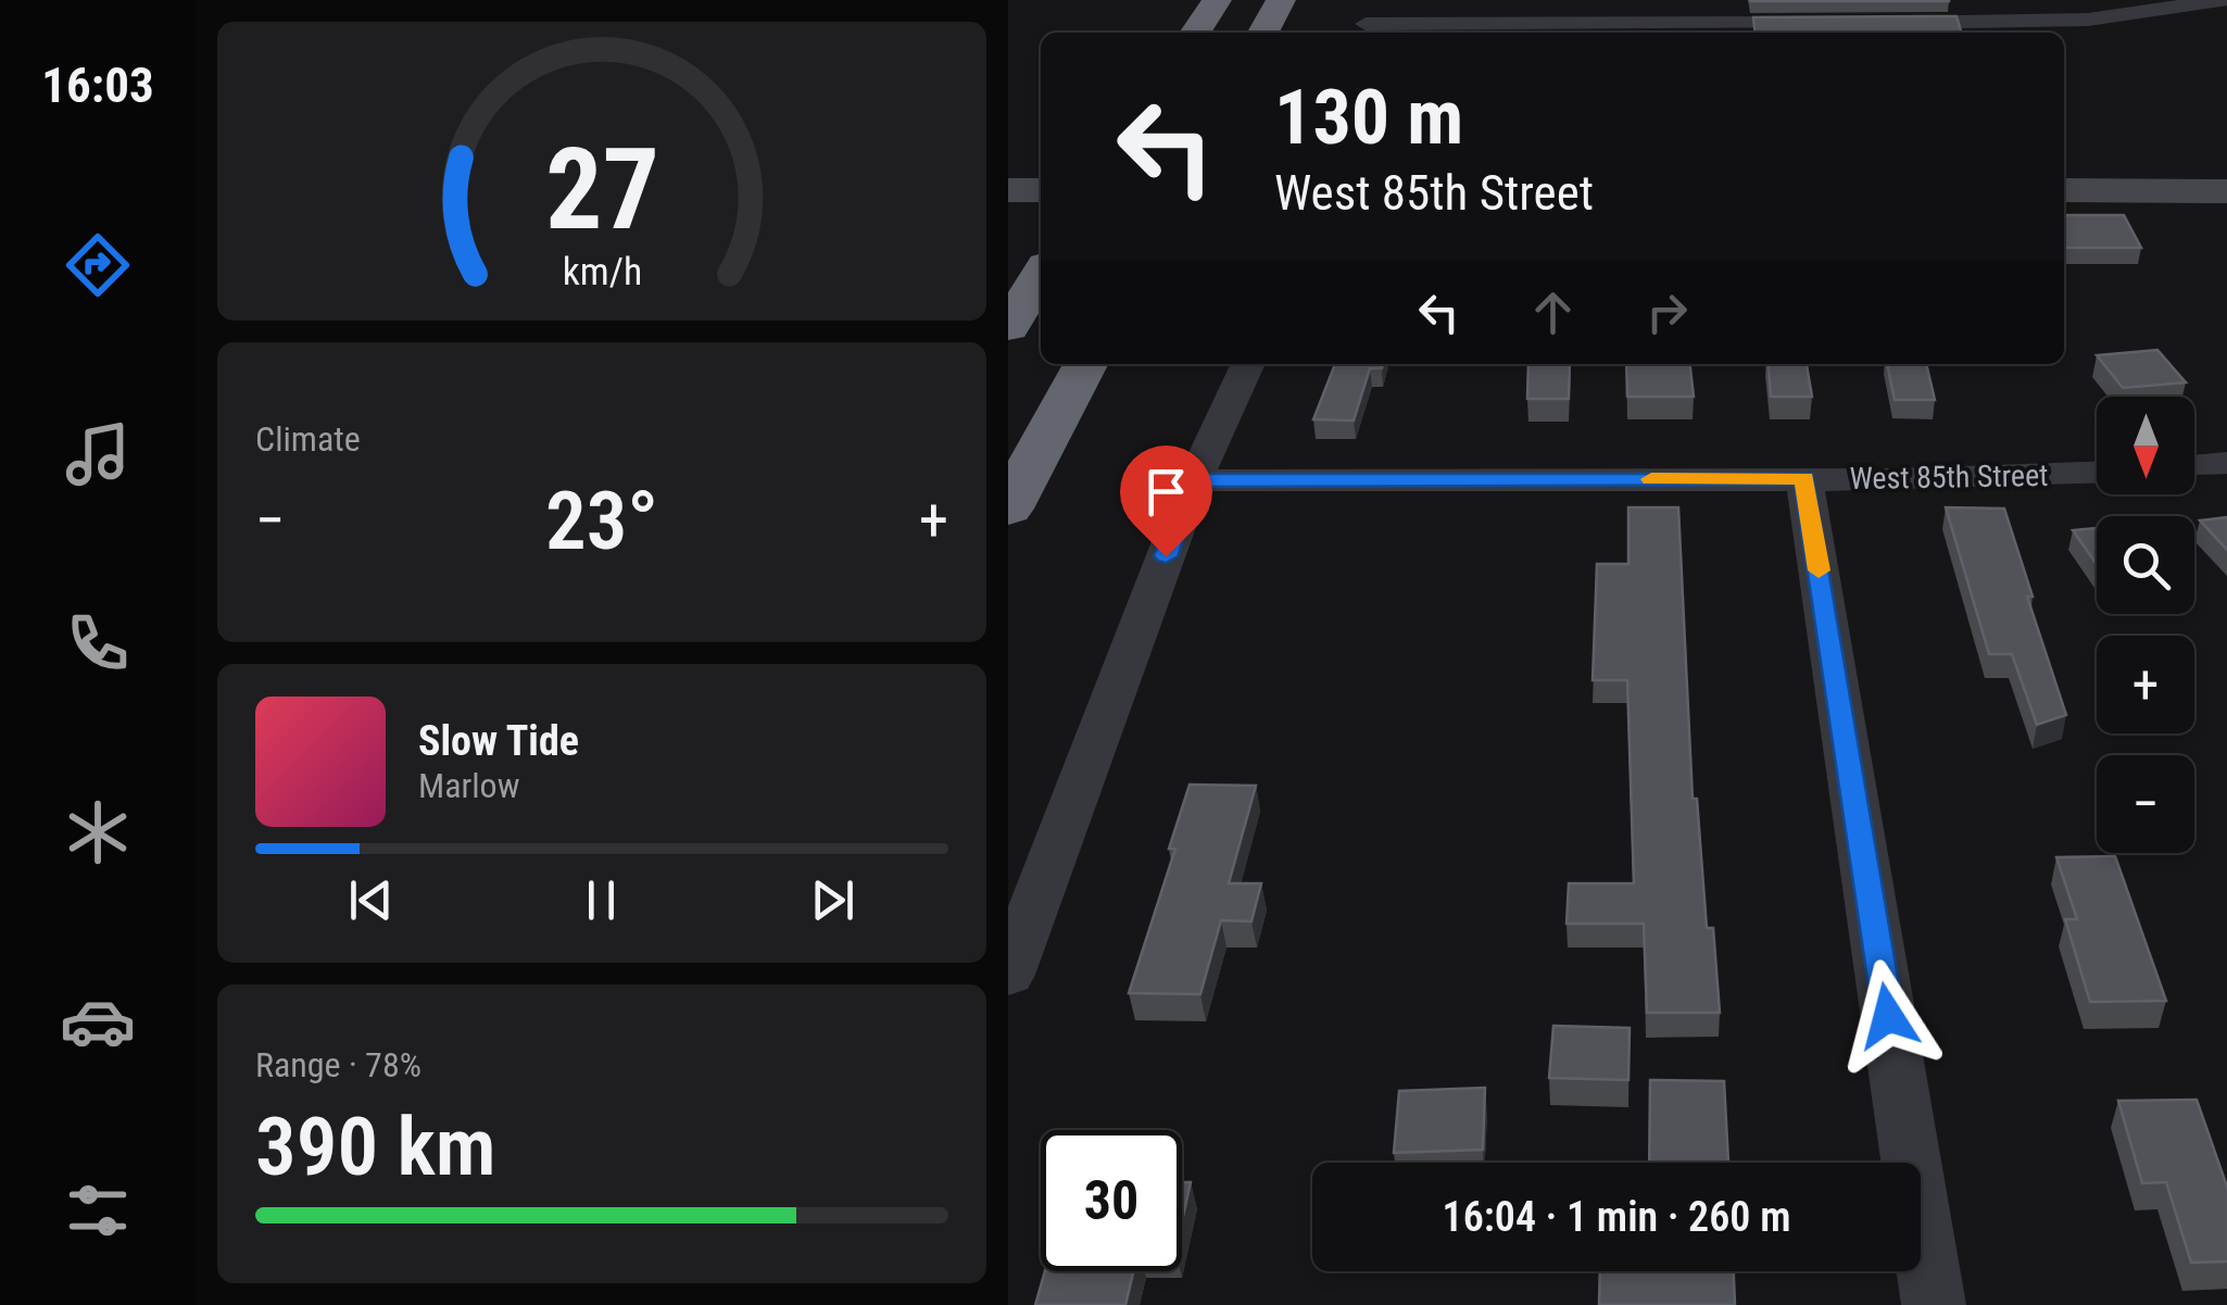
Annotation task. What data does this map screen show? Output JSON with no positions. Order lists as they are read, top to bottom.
{
  "streets": {
    "street": ["West 85th Street"]
  },
  "north": "bottom",
  "page": {
    "tabs": "16:03",
    "turn": ["130 m", "West 85th Street"],
    "tile": [
      "Climate",
      ["Range · 78%", "390 km"]
    ],
    "map_buttons": ["+", "−"],
    "heat": ["−", "23°", "+"],
    "song": ["Slow Tide", "Marlow"],
    "limit": "30",
    "trip": "16:04 · 1 min · 260 m",
    "gauge": ["27", "km/h"]
  }
}
